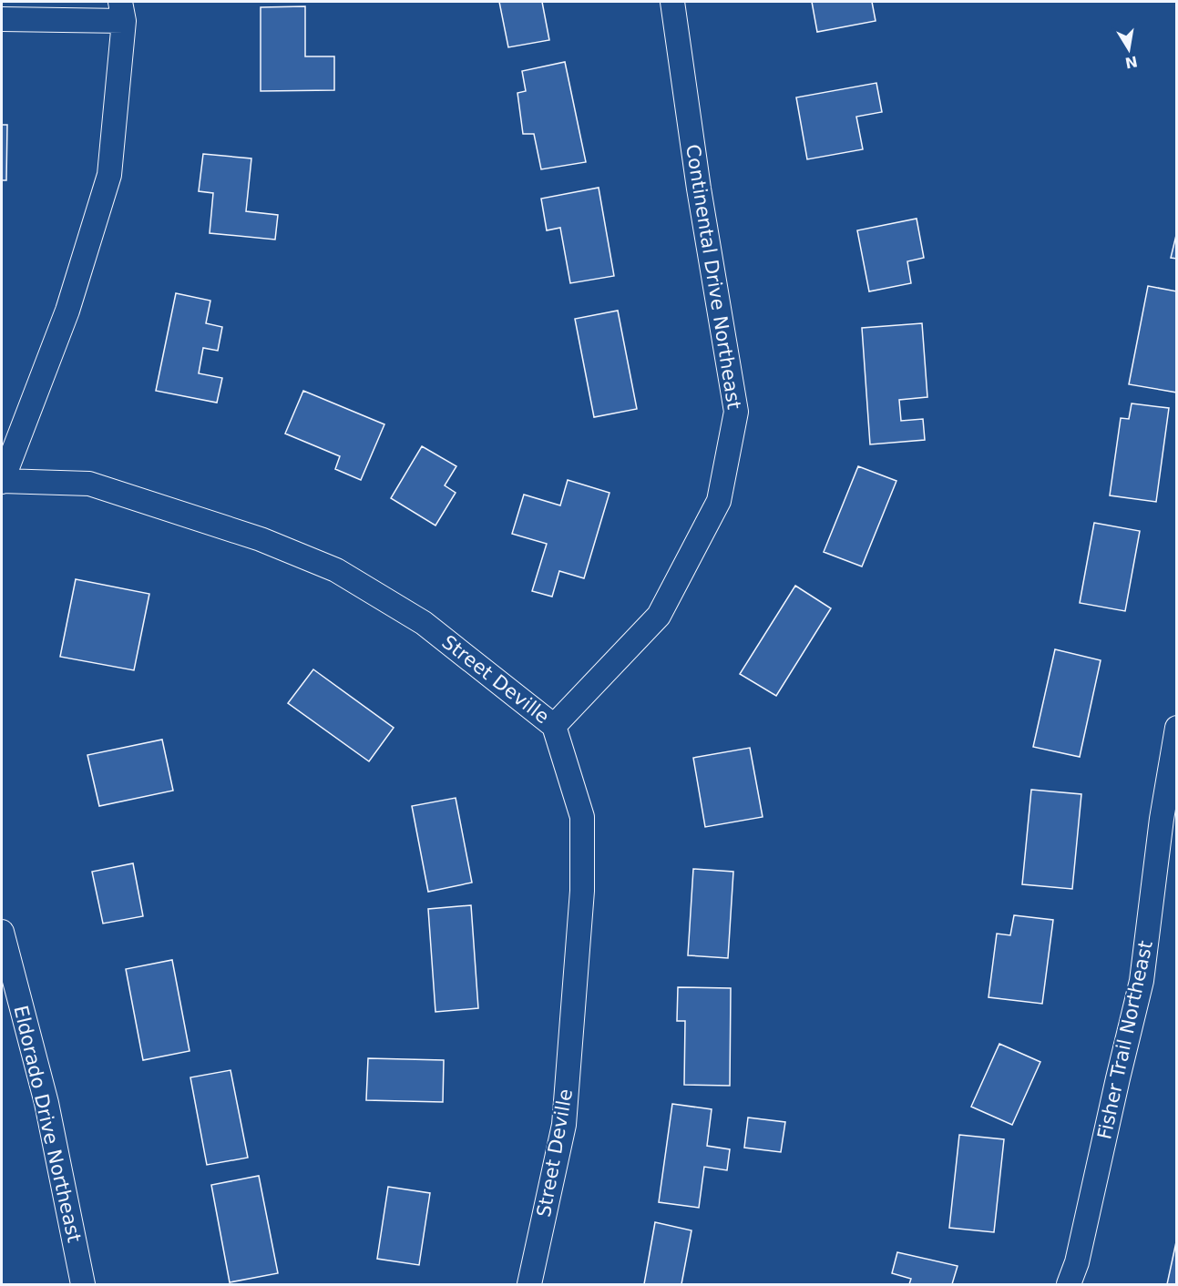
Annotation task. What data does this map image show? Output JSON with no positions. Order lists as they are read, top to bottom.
{
  "streets": {
    "street": [
      "Continental Drive Northeast",
      "Street Deville",
      "Fisher Trail Northeast",
      "Eldorado Drive Northeast"
    ]
  },
  "crossings": [
    ["Continental Drive Northeast", "Street Deville"]
  ],
  "north": "bottom"
}
